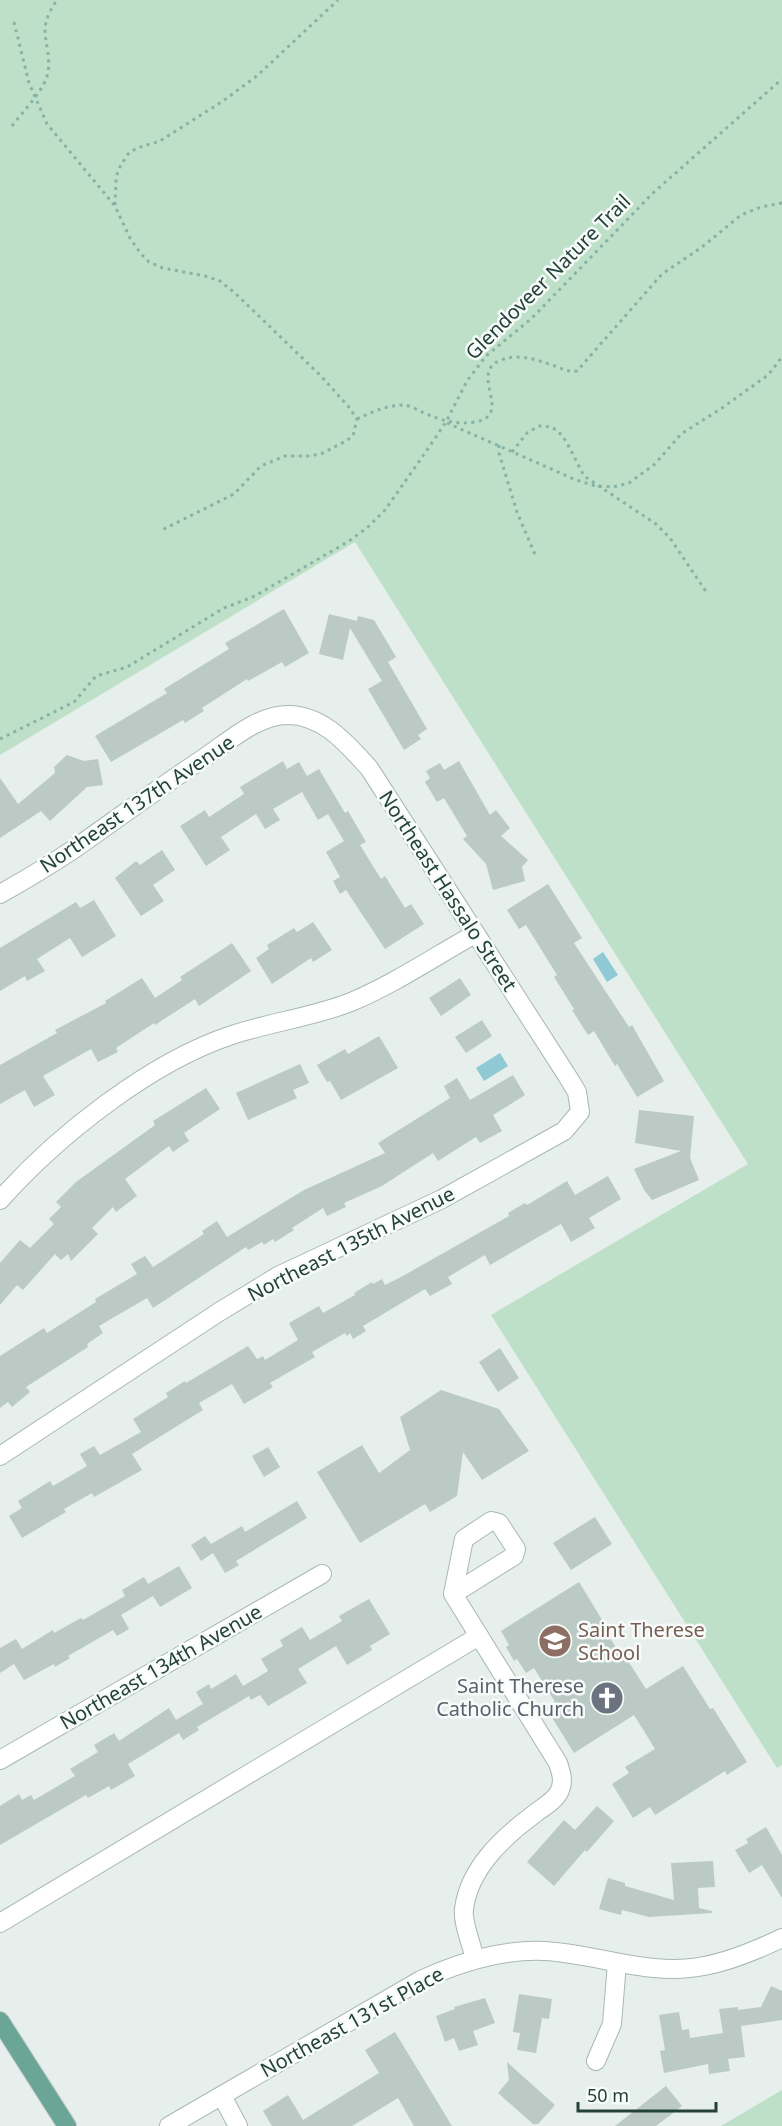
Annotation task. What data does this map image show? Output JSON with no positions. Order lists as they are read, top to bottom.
{
  "streets": {
    "street": [
      "Northeast 137th Avenue",
      "Northeast Hassalo Street",
      "Northeast 135th Avenue",
      "Northeast 134th Avenue",
      "Northeast 131st Place"
    ],
    "path": ["Glendoveer Nature Trail"]
  },
  "crossings": [
    ["Northeast 137th Avenue", "Northeast Hassalo Street"],
    ["Northeast Hassalo Street", "Northeast 135th Avenue"]
  ],
  "places": {
    "school or university": ["Saint Therese School"],
    "church": ["Saint Therese Catholic Church"]
  },
  "scale_bar": "50 m"
}
